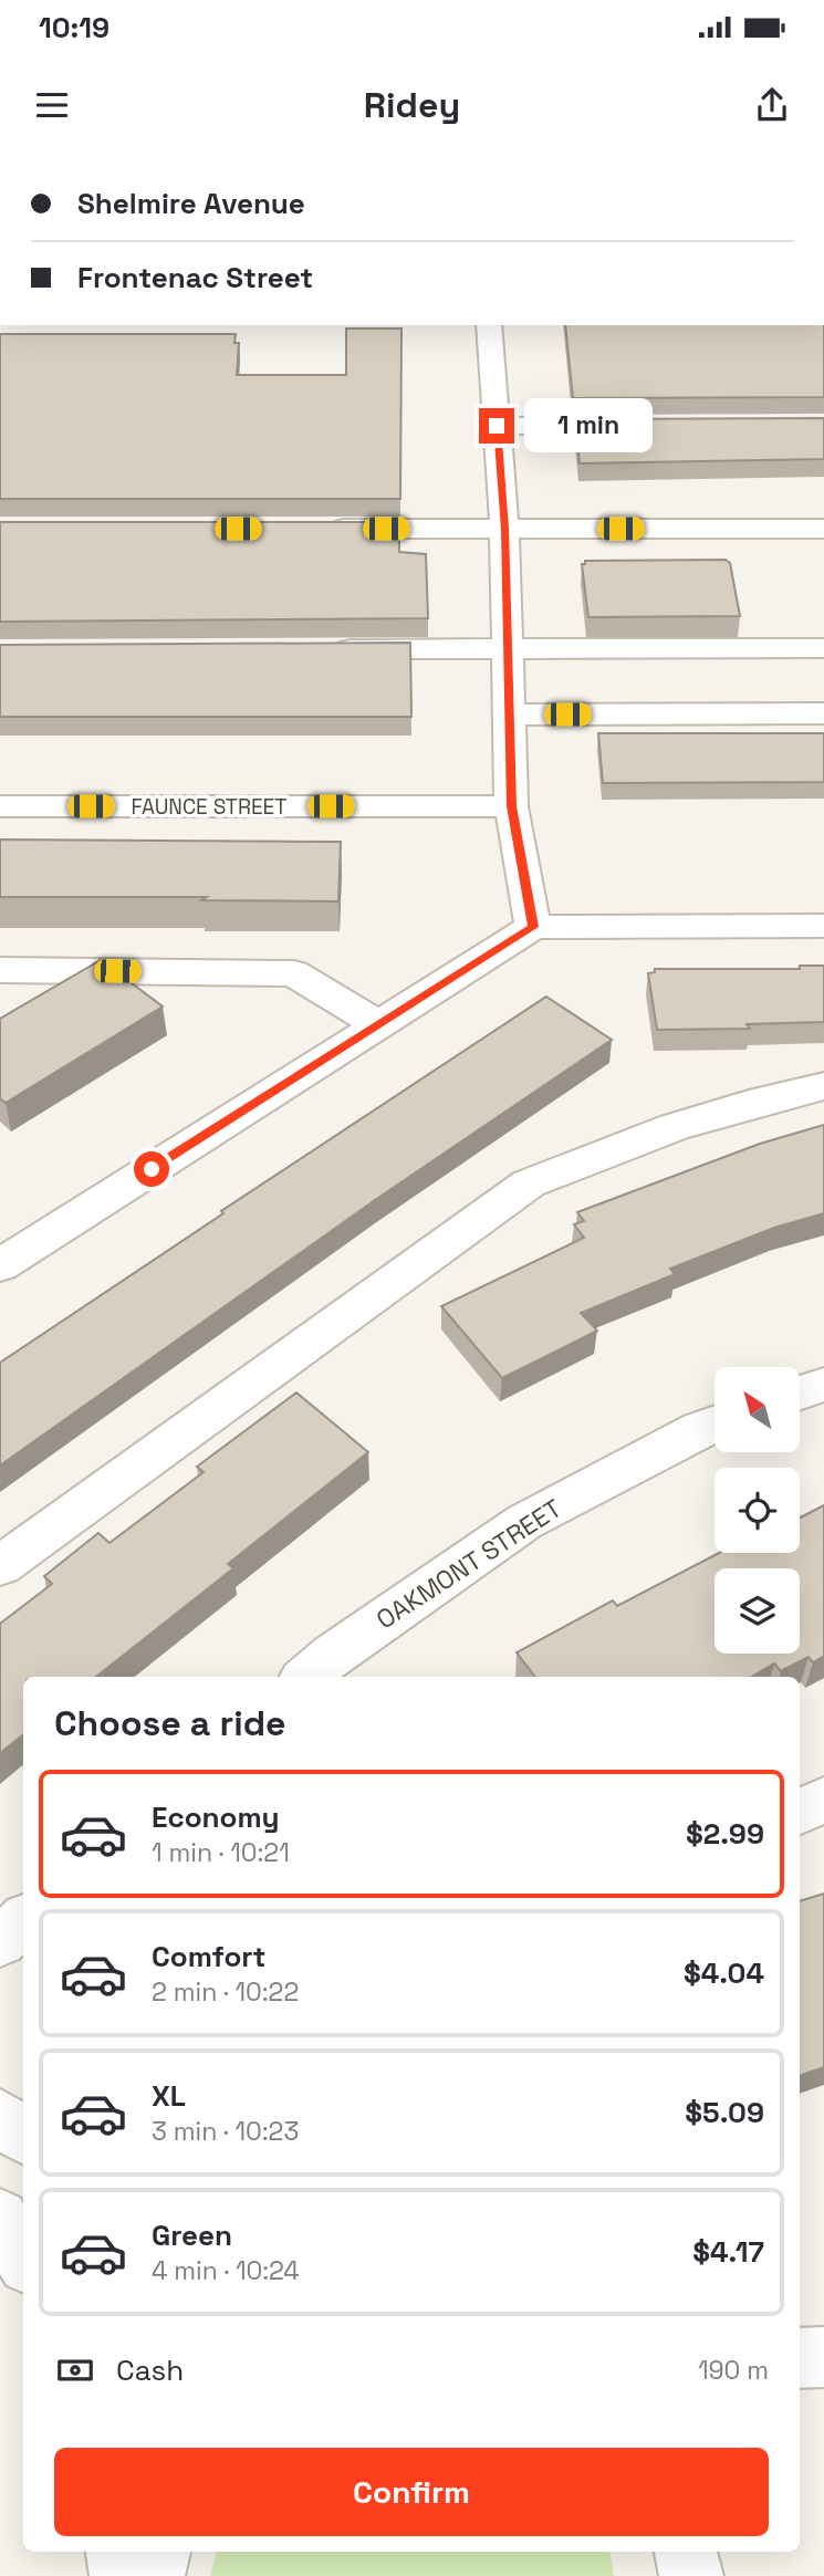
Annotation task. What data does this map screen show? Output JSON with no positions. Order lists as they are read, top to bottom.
{
  "streets": {
    "street": ["FAUNCE STREET", "OAKMONT STREET"]
  },
  "north": "top left",
  "page": {
    "status": "10:19",
    "header": "Ridey",
    "banner": ["Shelmire Avenue", "Frontenac Street"],
    "bubble": "1 min",
    "heading": "Choose a ride",
    "list": [
      {
        "name": "Economy",
        "note": "1 min · 10:21",
        "value": "$2.99"
      },
      {
        "name": "Comfort",
        "note": "2 min · 10:22",
        "value": "$4.04"
      },
      {
        "name": "XL",
        "note": "3 min · 10:23",
        "value": "$5.09"
      },
      {
        "name": "Green",
        "note": "4 min · 10:24",
        "value": "$4.17"
      }
    ],
    "pay": ["Cash", "190 m"],
    "buttons": "Confirm"
  }
}
